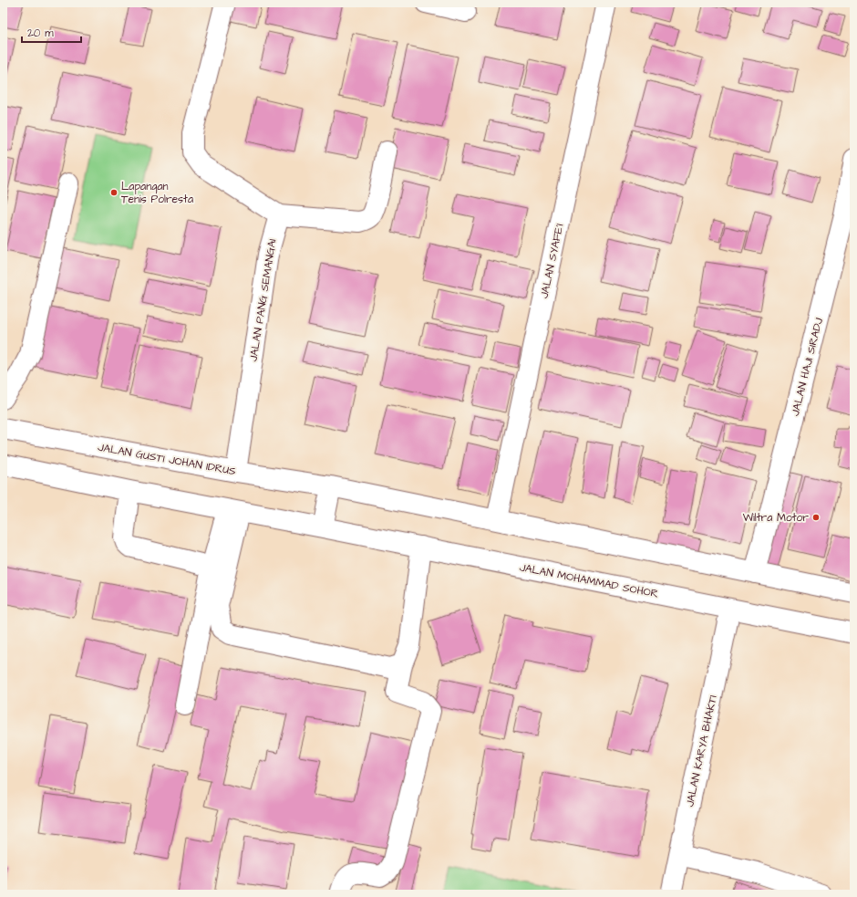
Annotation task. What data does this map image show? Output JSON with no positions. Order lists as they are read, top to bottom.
{
  "streets": {
    "street": [
      "JALAN SYAFE'I",
      "JALAN PANG SEMANGAI",
      "JALAN HAJI SIRADJ",
      "JALAN GUSTI JOHAN IDRUS",
      "JALAN MOHAMMAD SOHOR",
      "JALAN KARYA BHAKTI"
    ]
  },
  "crossings": [
    ["JALAN PANG SEMANGAI", "JALAN GUSTI JOHAN IDRUS"],
    ["JALAN MOHAMMAD SOHOR", "JALAN KARYA BHAKTI"]
  ],
  "places": ["Lapangan Tenis Polresta", "Wiltra Motor"],
  "scale_bar": "20 m"
}
